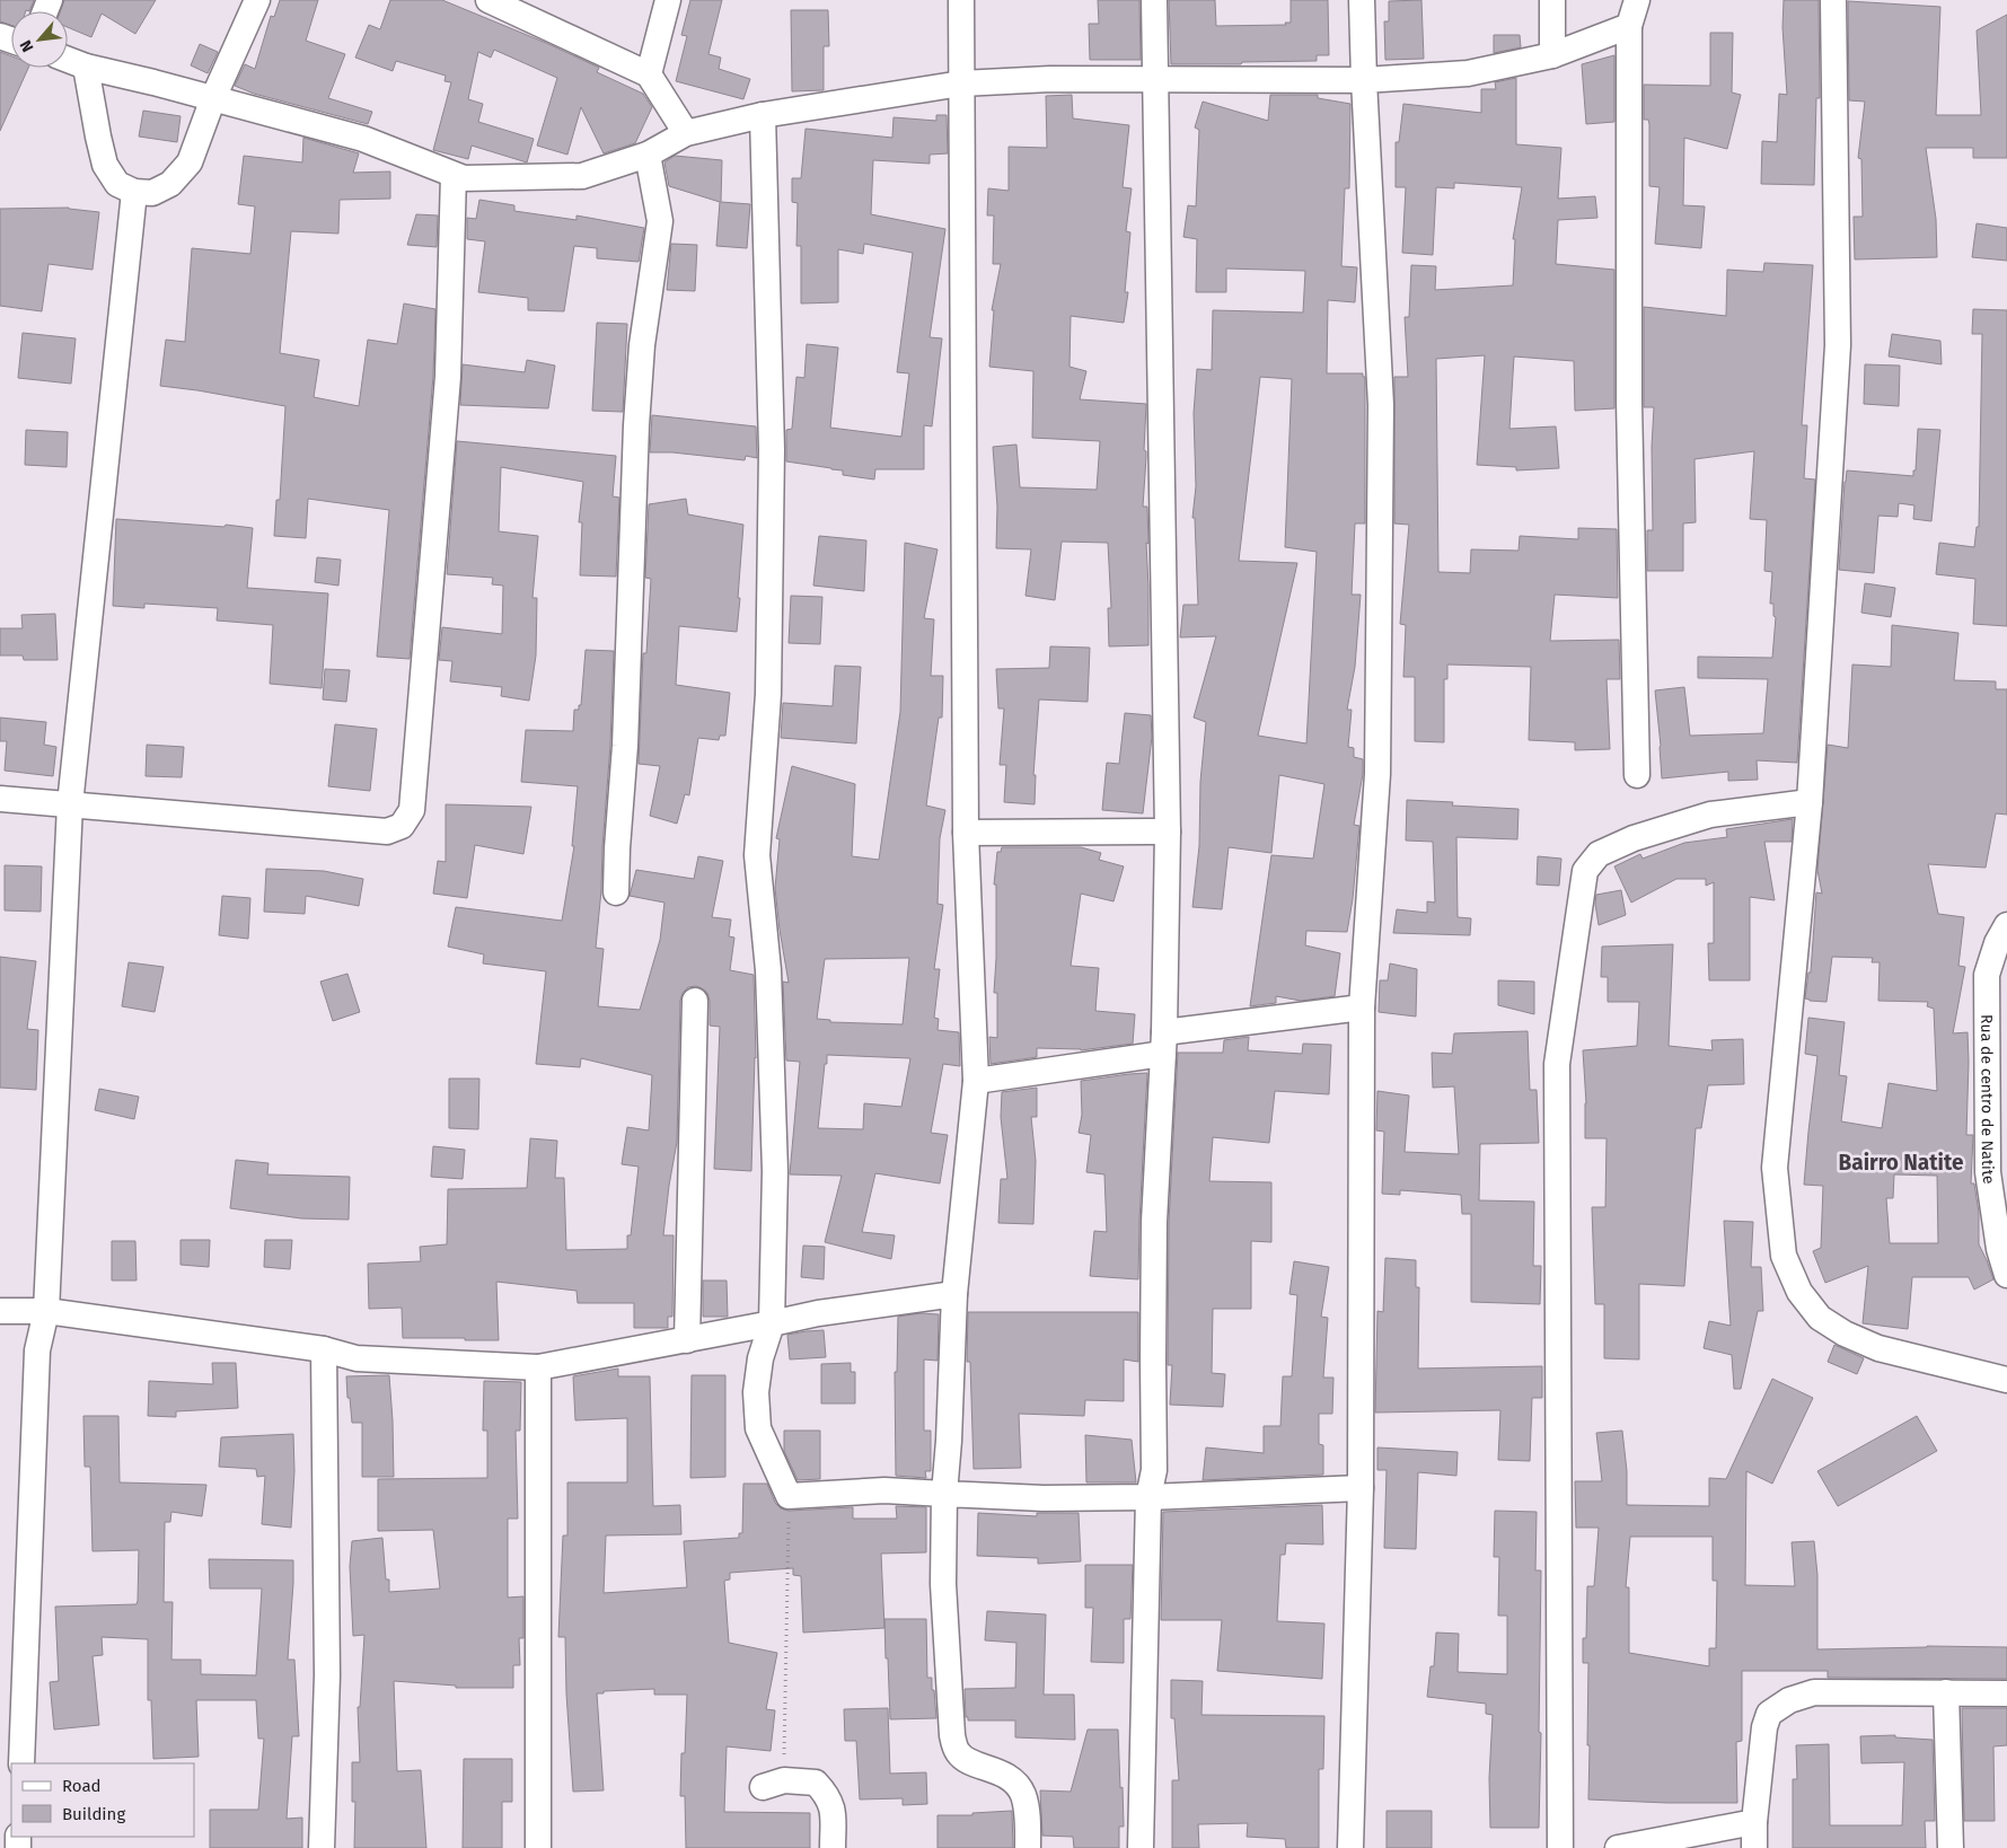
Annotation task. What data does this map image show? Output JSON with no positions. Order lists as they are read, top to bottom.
{
  "streets": {
    "street": ["Rua de centro de Natite"]
  },
  "districts": ["Bairro Natite"],
  "legend": ["Road", "Building"],
  "north": "bottom left"
}
